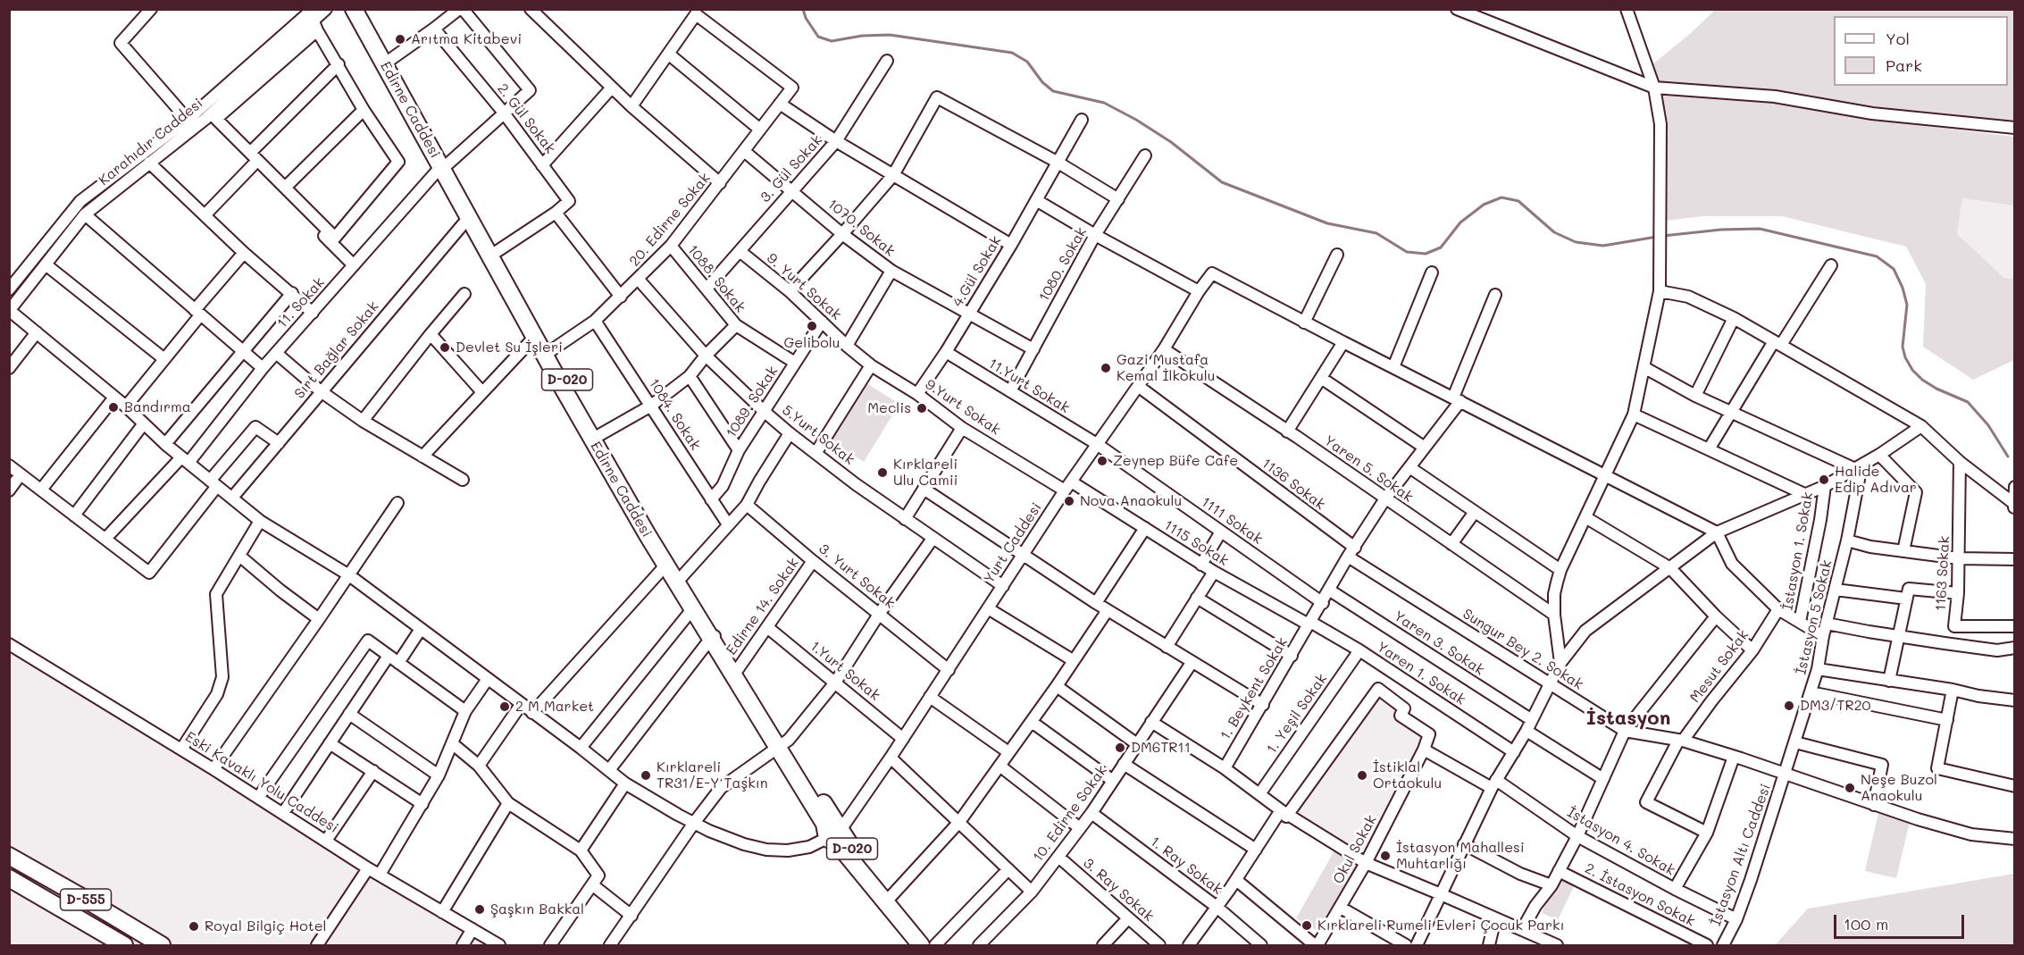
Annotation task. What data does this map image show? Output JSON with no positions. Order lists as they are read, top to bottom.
{
  "streets": {
    "highway": ["Edirne Caddesi", "D-020", "D-555"],
    "street": [
      "2. Gül Sokak",
      "Karahıdır Caddesi",
      "3. Gül Sokak",
      "20. Edirne Sokak",
      "1070. Sokak",
      "1080. Sokak",
      "4.Gül Sokak",
      "1088. Sokak",
      "9. Yurt Sokak",
      "11. Sokak",
      "Sırt Bağlar Sokak",
      "11.Yurt Sokak",
      "1089. Sokak",
      "9.Yurt Sokak",
      "1084. Sokak",
      "5.Yurt Sokak",
      "Yaren 5. Sokak",
      "1136 Sokak",
      "1111 Sokak",
      "Yurt Caddesi",
      "1115 Sokak",
      "İstasyon 1. Sokak",
      "1163 Sokak",
      "3. Yurt Sokak",
      "Edirne 14. Sokak",
      "İstasyon 5 Sokak",
      "Yaren 3. Sokak",
      "Sungur Bey 2. Sokak",
      "Mesut Sokak",
      "1.Yurt Sokak",
      "Yaren 1. Sokak",
      "1. Beykent Sokak",
      "1. Yeşil Sokak",
      "Eski Kavaklı Yolu Caddesi",
      "10. Edirne Sokak",
      "İstasyon 4. Sokak",
      "Okul Sokak",
      "İstasyon Altı Caddesi",
      "1. Ray Sokak",
      "3. Ray Sokak",
      "2. İstasyon Sokak"
    ]
  },
  "crossings": [
    ["Edirne Caddesi", "20. Edirne Sokak"],
    ["Edirne Caddesi", "11. Sokak"],
    ["Edirne Caddesi", "Yurt Caddesi"],
    ["Edirne Caddesi", "Edirne 14. Sokak"],
    ["2. Gül Sokak", "11. Sokak"],
    ["3. Gül Sokak", "1070. Sokak"],
    ["3. Gül Sokak", "1088. Sokak"],
    ["3. Gül Sokak", "9. Yurt Sokak"],
    ["20. Edirne Sokak", "1070. Sokak"],
    ["20. Edirne Sokak", "1088. Sokak"],
    ["20. Edirne Sokak", "1084. Sokak"],
    ["20. Edirne Sokak", "5.Yurt Sokak"],
    ["1070. Sokak", "1080. Sokak"],
    ["1070. Sokak", "4.Gül Sokak"],
    ["1080. Sokak", "11.Yurt Sokak"],
    ["4.Gül Sokak", "11.Yurt Sokak"],
    ["4.Gül Sokak", "9.Yurt Sokak"],
    ["1088. Sokak", "1089. Sokak"],
    ["9. Yurt Sokak", "1089. Sokak"],
    ["9. Yurt Sokak", "9.Yurt Sokak"],
    ["11.Yurt Sokak", "1111 Sokak"],
    ["11.Yurt Sokak", "Yurt Caddesi"],
    ["1089. Sokak", "1084. Sokak"],
    ["1089. Sokak", "5.Yurt Sokak"],
    ["9.Yurt Sokak", "Yurt Caddesi"],
    ["9.Yurt Sokak", "1115 Sokak"],
    ["5.Yurt Sokak", "Yurt Caddesi"],
    ["Yaren 5. Sokak", "Yurt Caddesi"],
    ["Yaren 5. Sokak", "1. Beykent Sokak"],
    ["1136 Sokak", "Yurt Caddesi"],
    ["1136 Sokak", "Sungur Bey 2. Sokak"],
    ["1136 Sokak", "1. Beykent Sokak"],
    ["1111 Sokak", "Yurt Caddesi"],
    ["1111 Sokak", "1. Beykent Sokak"],
    ["Yurt Caddesi", "1115 Sokak"],
    ["Yurt Caddesi", "3. Yurt Sokak"],
    ["Yurt Caddesi", "1.Yurt Sokak"],
    ["1115 Sokak", "Yaren 1. Sokak"],
    ["1115 Sokak", "1. Beykent Sokak"],
    ["3. Yurt Sokak", "Edirne 14. Sokak"],
    ["Edirne 14. Sokak", "1.Yurt Sokak"],
    ["İstasyon 5 Sokak", "Sungur Bey 2. Sokak"],
    ["İstasyon 5 Sokak", "İstasyon Altı Caddesi"],
    ["Yaren 3. Sokak", "1. Beykent Sokak"],
    ["Sungur Bey 2. Sokak", "Mesut Sokak"],
    ["Sungur Bey 2. Sokak", "1. Beykent Sokak"],
    ["Sungur Bey 2. Sokak", "İstasyon Altı Caddesi"],
    ["Yaren 1. Sokak", "1. Beykent Sokak"],
    ["Yaren 1. Sokak", "1. Yeşil Sokak"],
    ["10. Edirne Sokak", "1. Ray Sokak"],
    ["10. Edirne Sokak", "3. Ray Sokak"],
    ["İstasyon 4. Sokak", "İstasyon Altı Caddesi"]
  ],
  "districts": ["İstasyon"],
  "places": [
    "Arıtma Kitabevi",
    "Gelibolu",
    "Devlet Su İşleri",
    "Gazi Mustafa Kemal İlkokulu",
    "Bandırma",
    "Meclis",
    "Zeynep Büfe Cafe",
    "Kırklareli Ulu Camii",
    "Halide Edip Adıvar",
    "Nova Anaokulu",
    "DM3/TR20",
    "2 M Market",
    "DM6TR11",
    "Kırklareli TR31/E-Y Taşkın",
    "İstiklal Ortaokulu",
    "Neşe Buzol Anaokulu",
    "İstasyon Mahallesi Muhtarlığı",
    "Şaşkın Bakkal",
    "Kırklareli Rumeli Evleri Çocuk Parkı",
    "Royal Bilgiç Hotel"
  ],
  "legend": ["Yol", "Park"],
  "scale_bar": "100 m"
}
